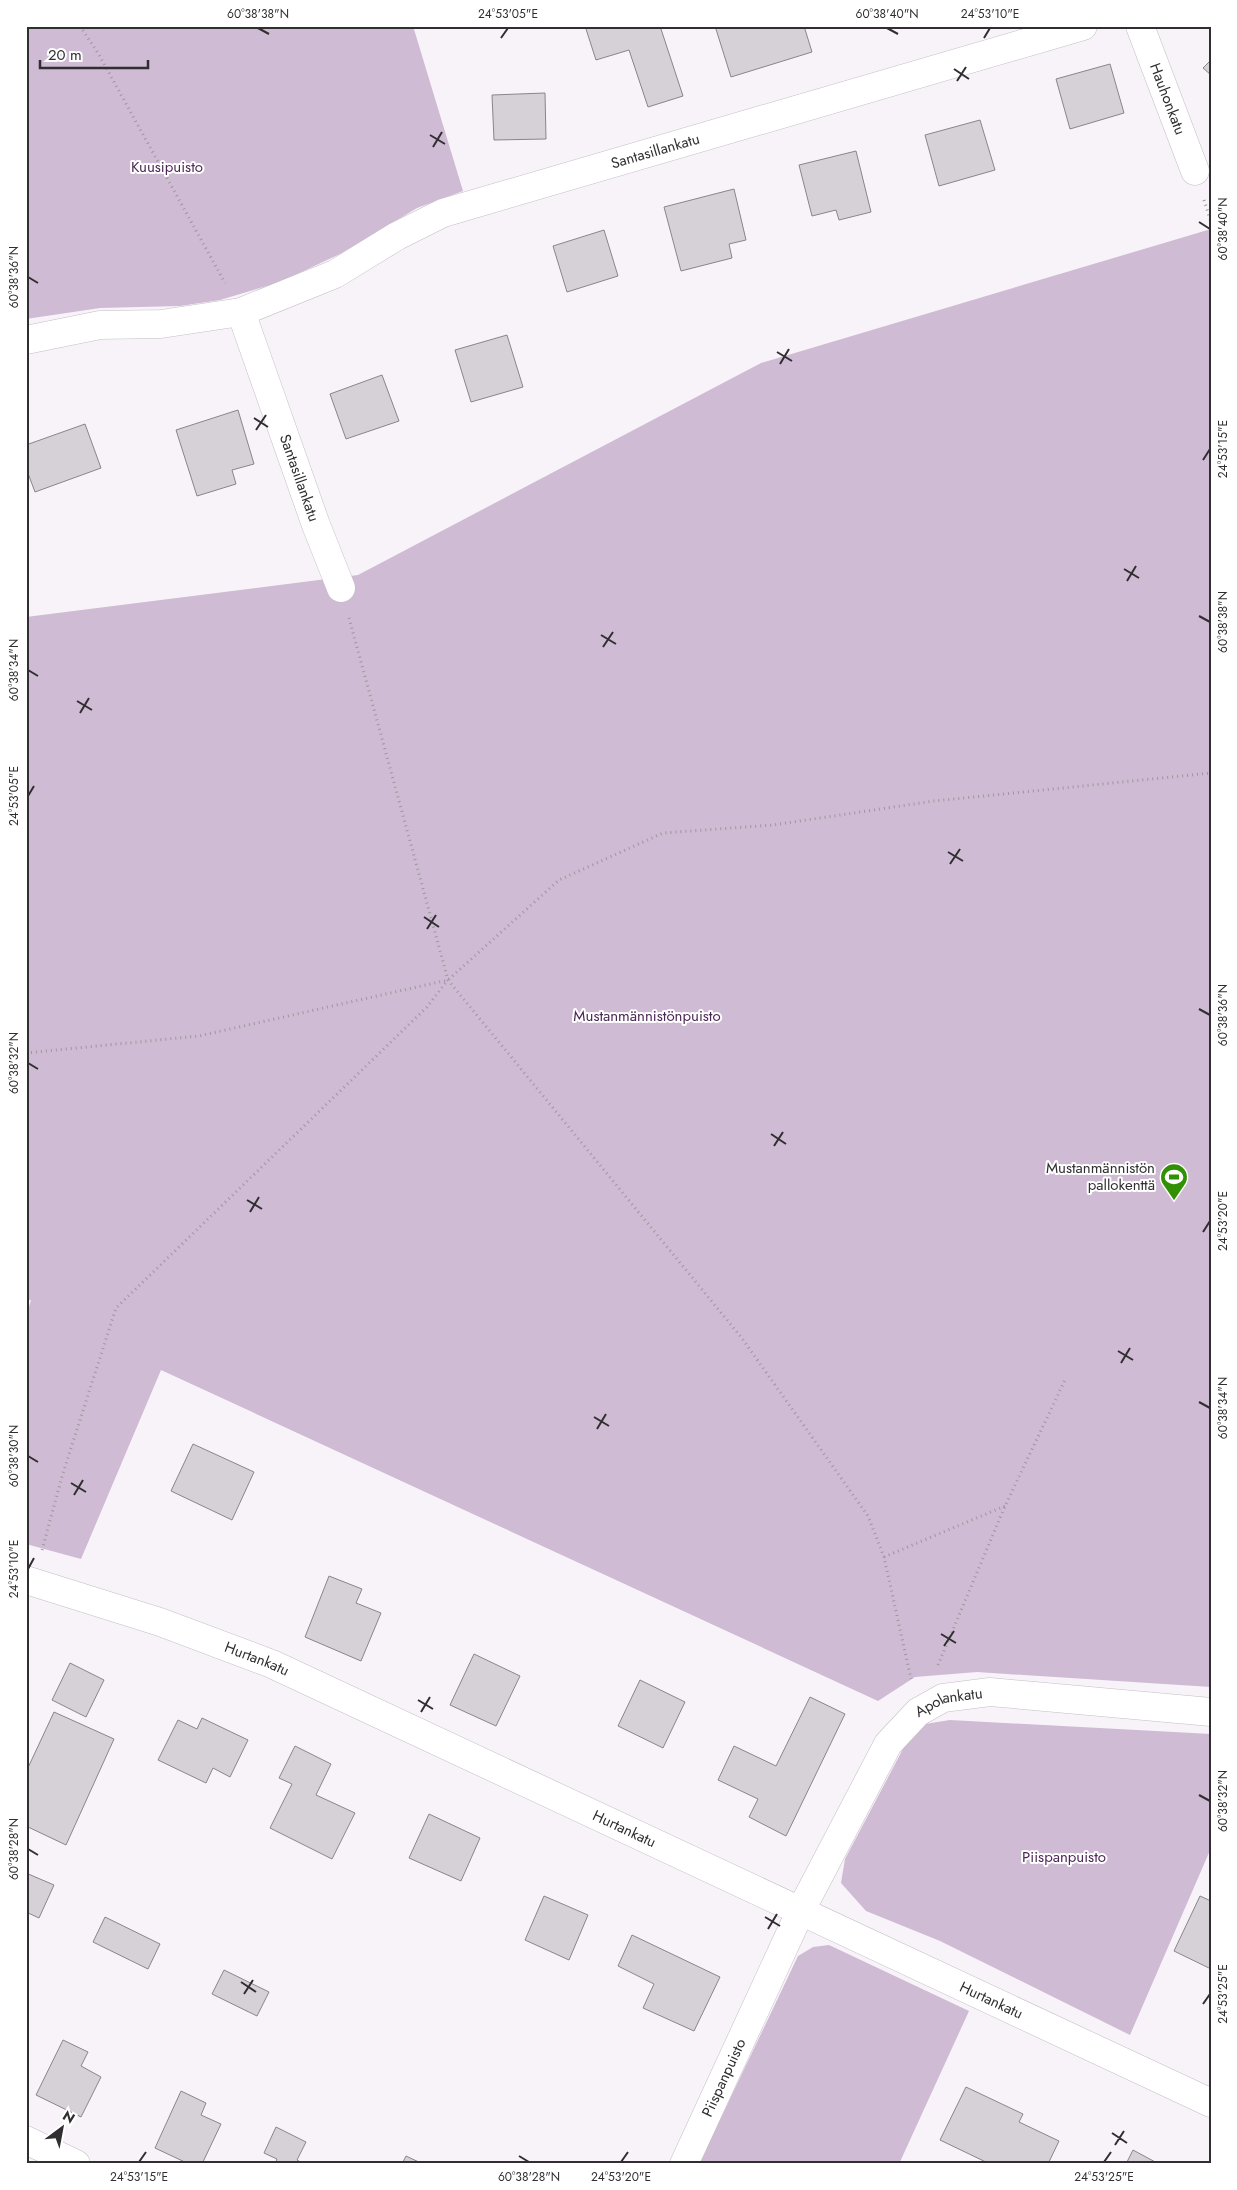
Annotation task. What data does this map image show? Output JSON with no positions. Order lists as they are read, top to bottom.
{
  "streets": {
    "street": [
      "Hauhonkatu",
      "Santasillankatu",
      "Hurtankatu",
      "Apolankatu",
      "Piispanpuisto"
    ]
  },
  "crossings": [
    ["Hurtankatu", "Apolankatu"],
    ["Hurtankatu", "Piispanpuisto"],
    ["Apolankatu", "Piispanpuisto"]
  ],
  "parks": ["Kuusipuisto", "Mustanmännistönpuisto", "Piispanpuisto"],
  "places": {
    "sports": ["Mustanmännistön pallokenttä"]
  },
  "scale_bar": "20 m",
  "north": "top right",
  "coordinates": [
    "60°38'38\"N",
    "24°53'05\"E",
    "60°38'40\"N",
    "24°53'10\"E",
    "60°38'36\"N",
    "24°53'15\"E",
    "60°38'34\"N",
    "60°38'32\"N",
    "24°53'20\"E",
    "60°38'30\"N",
    "60°38'28\"N",
    "24°53'25\"E"
  ]
}
